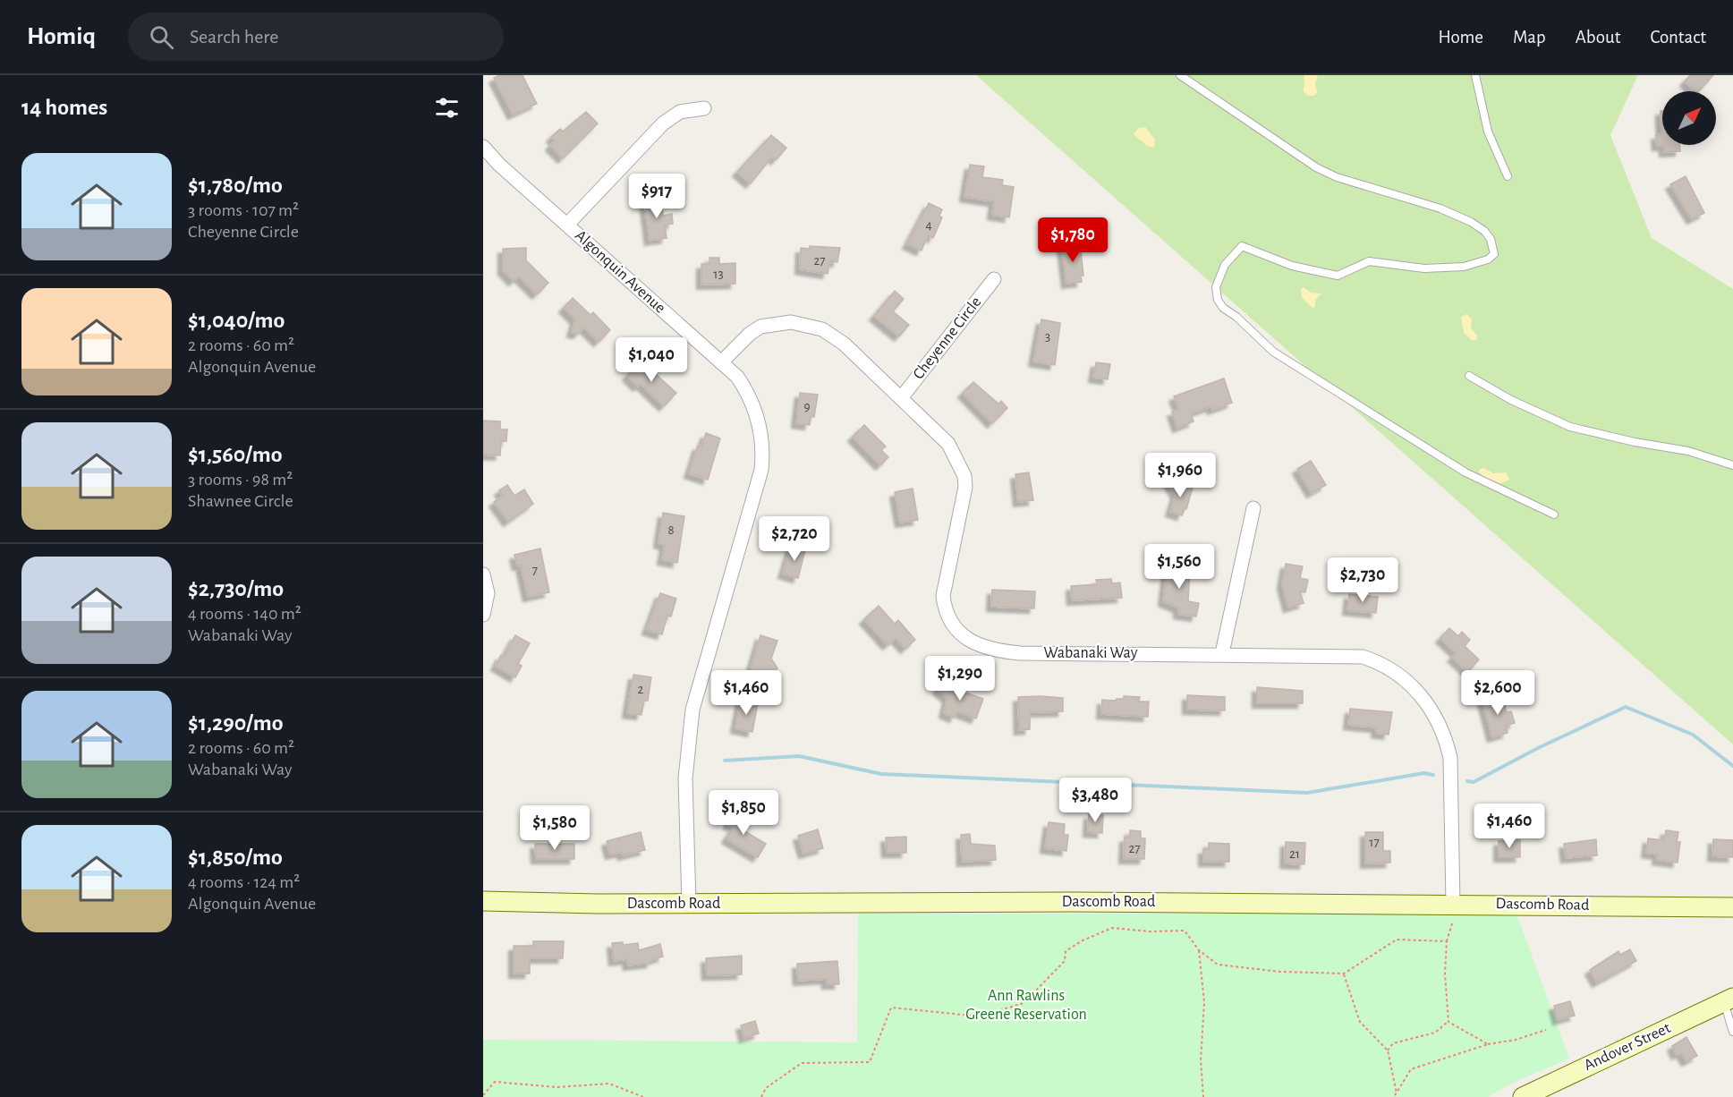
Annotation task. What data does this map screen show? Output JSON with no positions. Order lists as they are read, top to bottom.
{
  "streets": {
    "main road": ["Dascomb Road", "Andover Street"],
    "street": ["Algonquin Avenue", "Cheyenne Circle", "Wabanaki Way"]
  },
  "crossings": [
    ["Algonquin Avenue", "Wabanaki Way"],
    ["Algonquin Avenue", "Dascomb Road"],
    ["Cheyenne Circle", "Wabanaki Way"],
    ["Wabanaki Way", "Dascomb Road"]
  ],
  "parks": ["Ann Rawlins Greene Reservation"],
  "house_numbers": [
    "4",
    "27",
    "13",
    "3",
    "9",
    "8",
    "7",
    "2",
    "17",
    "27",
    "21"
  ],
  "north": "top right",
  "page": {
    "header": "Homiq",
    "search": "Search here",
    "nav": [
      "Home",
      "Map",
      "About",
      "Contact"
    ],
    "heading": "14 homes",
    "list": [
      {
        "name": "$1,780/mo",
        "note": "3 rooms · 107 m² · Cheyenne Circle"
      },
      {
        "name": "$1,040/mo",
        "note": "2 rooms · 60 m² · Algonquin Avenue"
      },
      {
        "name": "$1,560/mo",
        "note": "3 rooms · 98 m² · Shawnee Circle"
      },
      {
        "name": "$2,730/mo",
        "note": "4 rooms · 140 m² · Wabanaki Way"
      },
      {
        "name": "$1,290/mo",
        "note": "2 rooms · 60 m² · Wabanaki Way"
      },
      {
        "name": "$1,850/mo",
        "note": "4 rooms · 124 m² · Algonquin Avenue"
      }
    ],
    "price": [
      "$917",
      "$1,780",
      "$1,040",
      "$1,960",
      "$2,720",
      "$1,560",
      "$2,730",
      "$1,290",
      "$1,460",
      "$2,600",
      "$3,480",
      "$1,850",
      "$1,460",
      "$1,580"
    ]
  }
}
